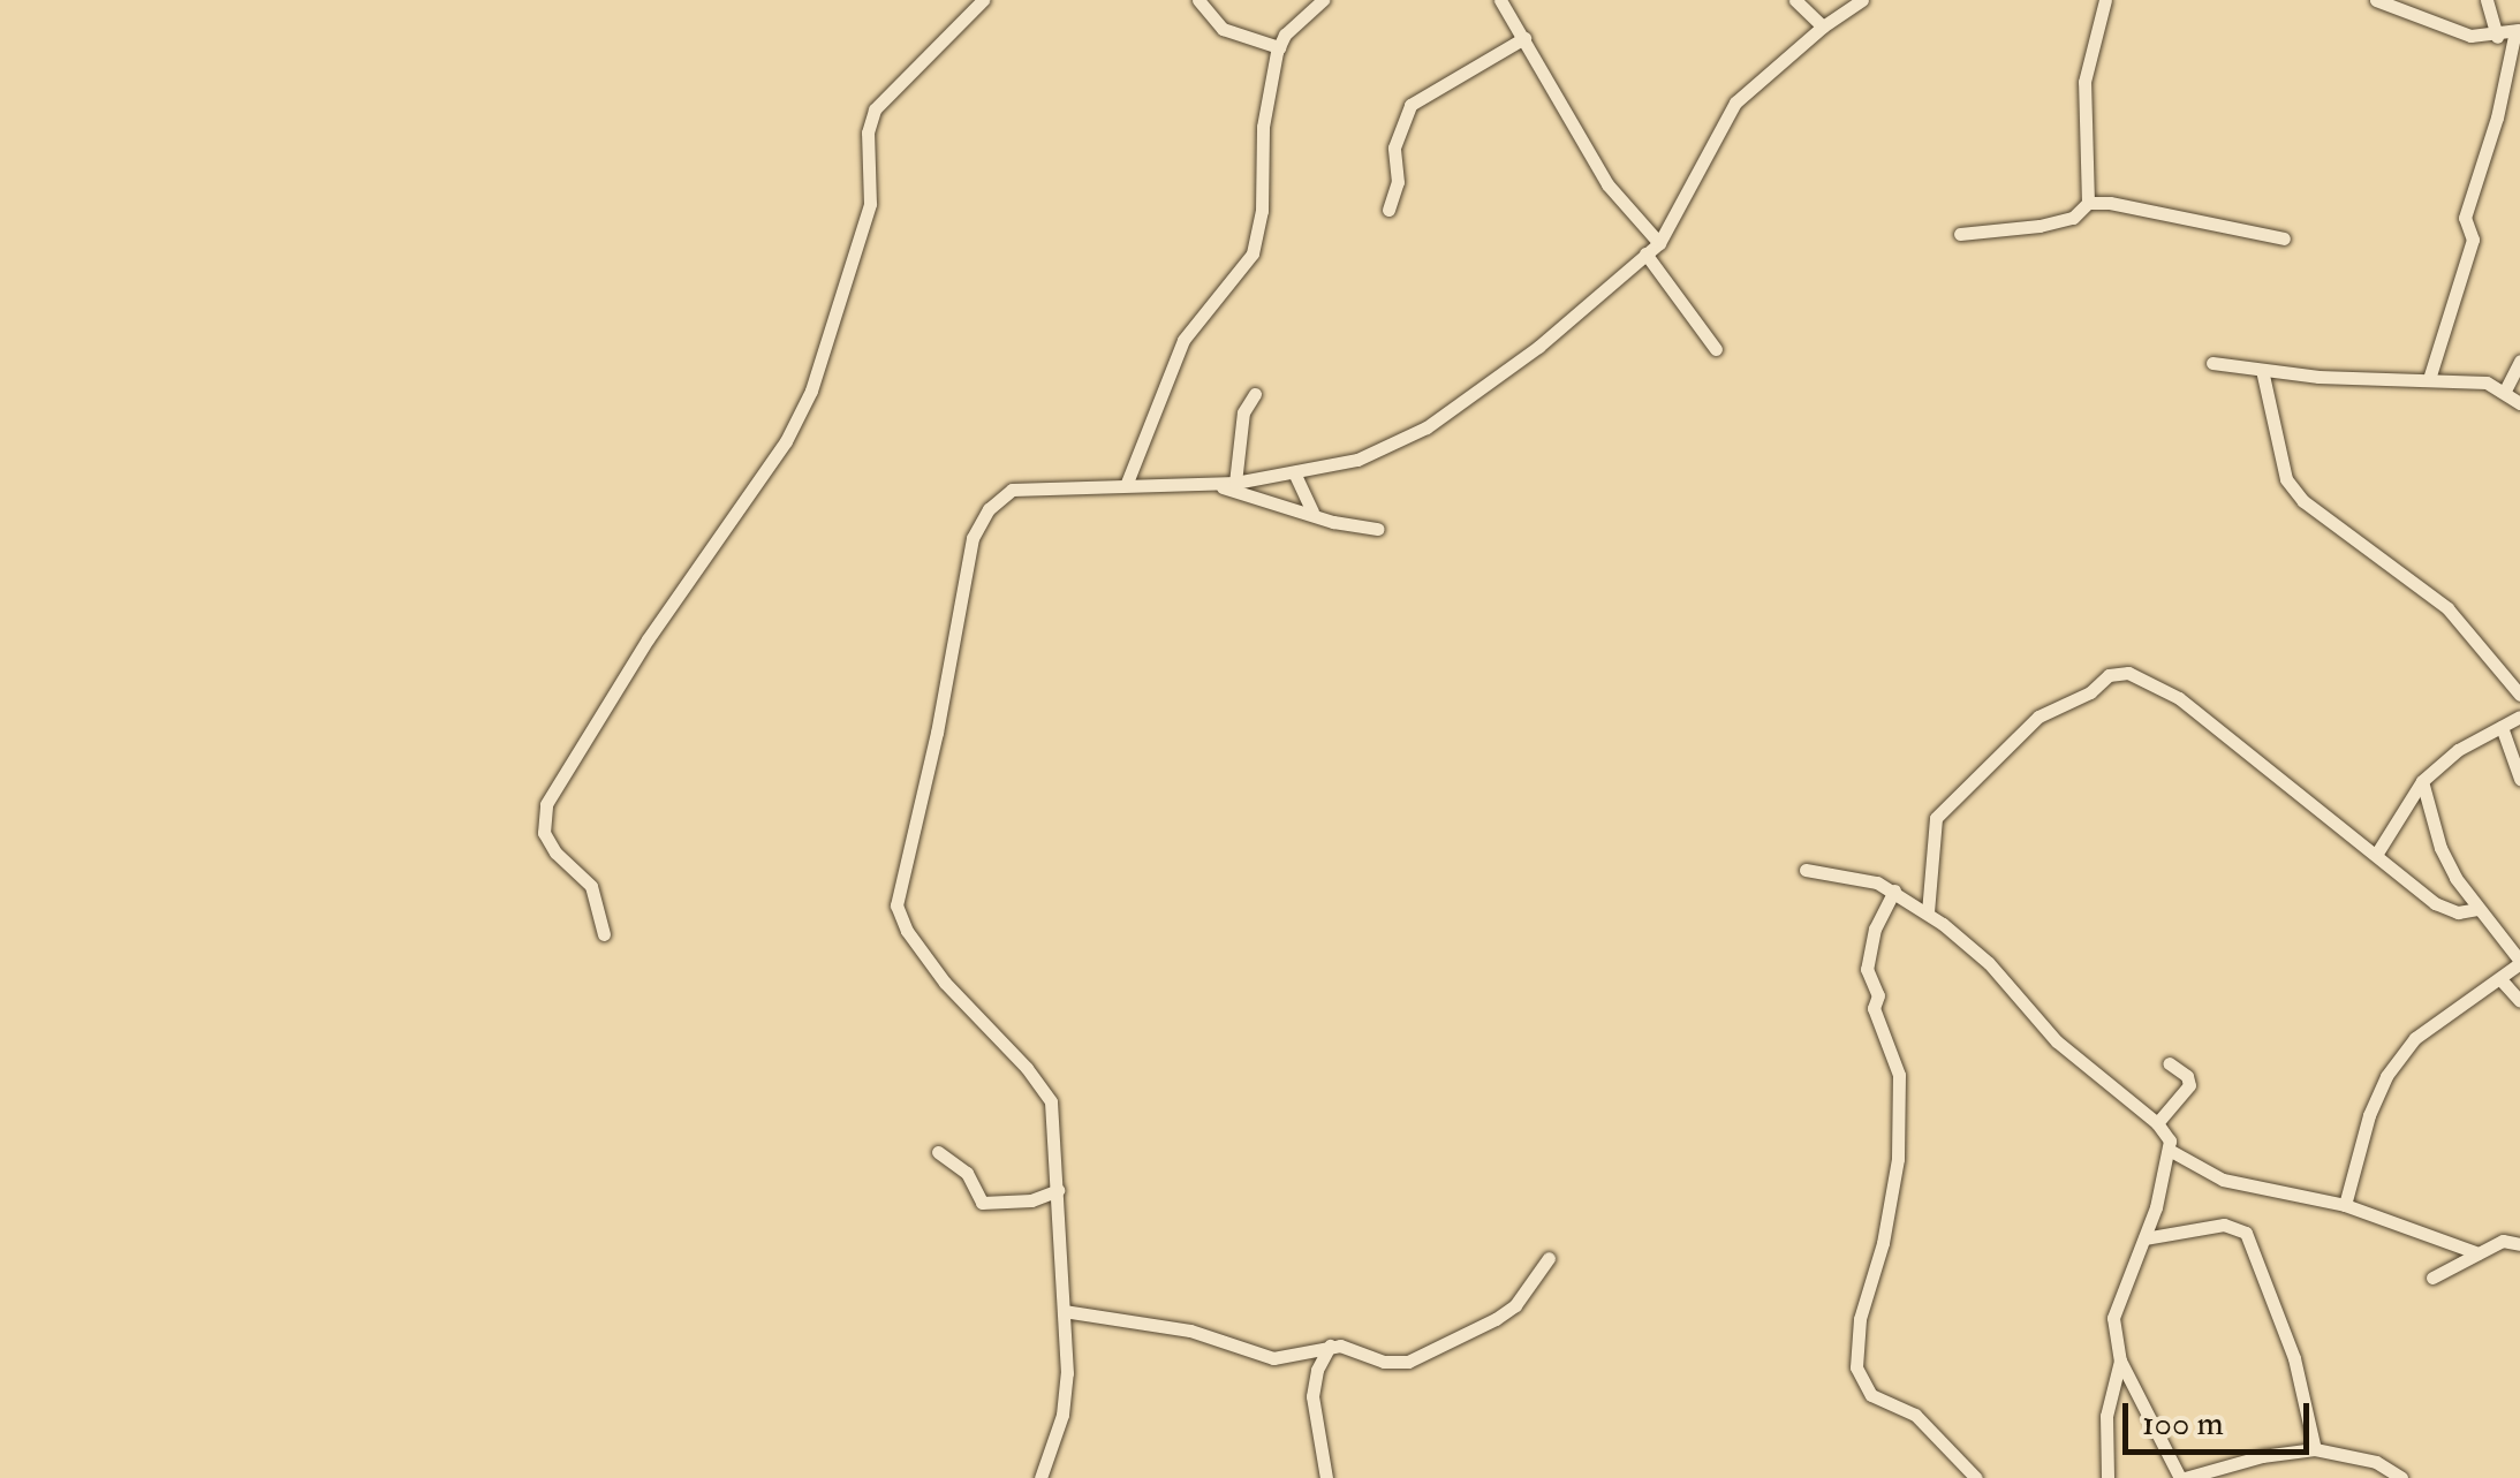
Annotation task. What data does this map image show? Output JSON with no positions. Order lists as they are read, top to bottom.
{
  "scale_bar": "100 m"
}
